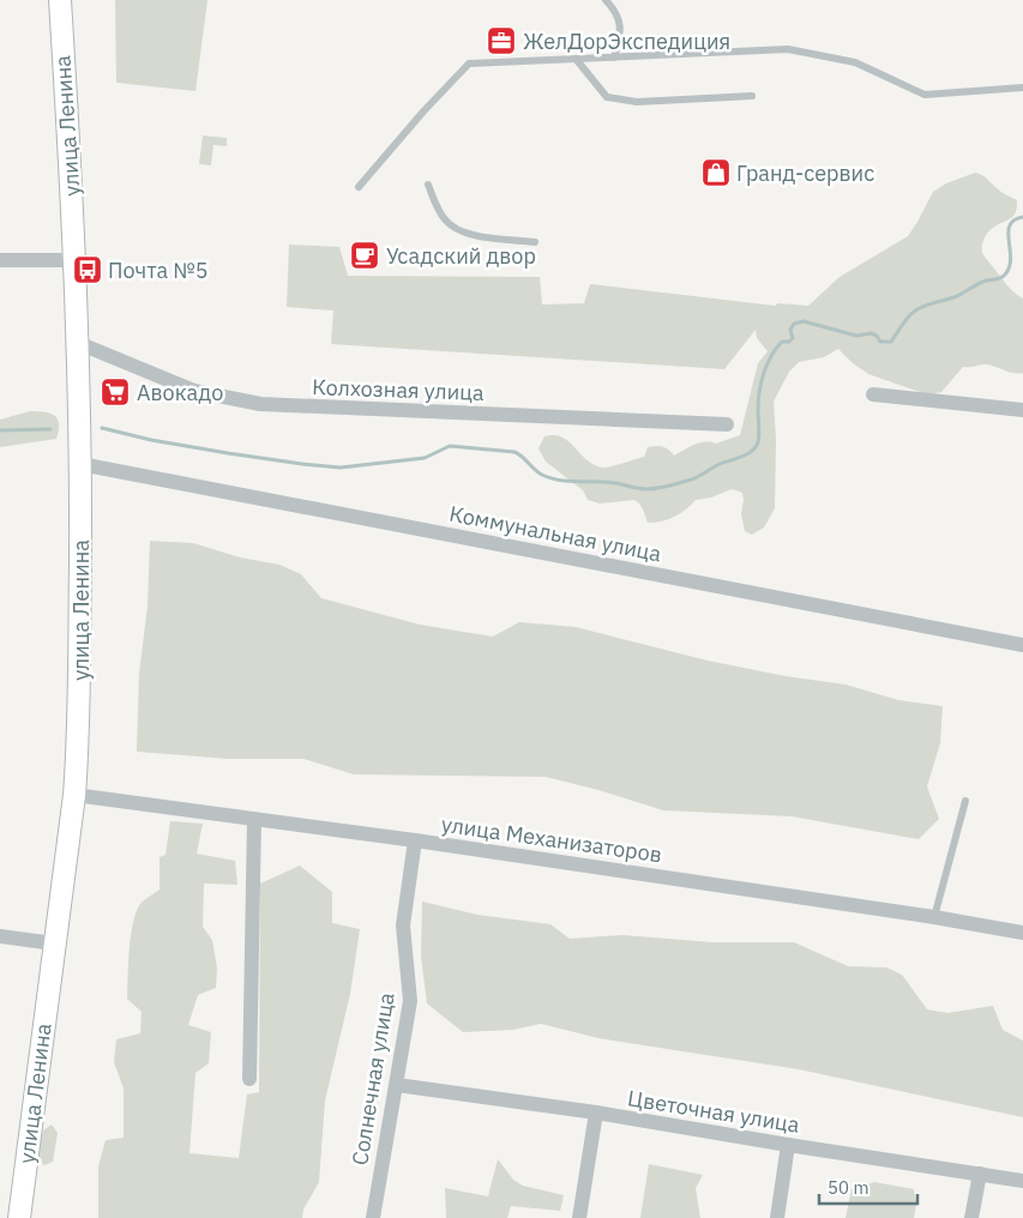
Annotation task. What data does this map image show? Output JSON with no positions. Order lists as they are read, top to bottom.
{
  "streets": {
    "street": [
      "улица Ленина",
      "Колхозная улица",
      "Коммунальная улица",
      "улица Механизаторов",
      "Солнечная улица",
      "Цветочная улица"
    ]
  },
  "crossings": [
    ["улица Ленина", "Колхозная улица"],
    ["улица Ленина", "Коммунальная улица"],
    ["улица Ленина", "улица Механизаторов"],
    ["улица Механизаторов", "Солнечная улица"],
    ["Солнечная улица", "Цветочная улица"]
  ],
  "places": {
    "office": ["ЖелДорЭкспедиция"],
    "shop": ["Гранд-сервис"],
    "cafe": ["Усадский двор"],
    "bus stop": ["Почта №5"],
    "supermarket": ["Авокадо"]
  },
  "scale_bar": "50 m"
}
